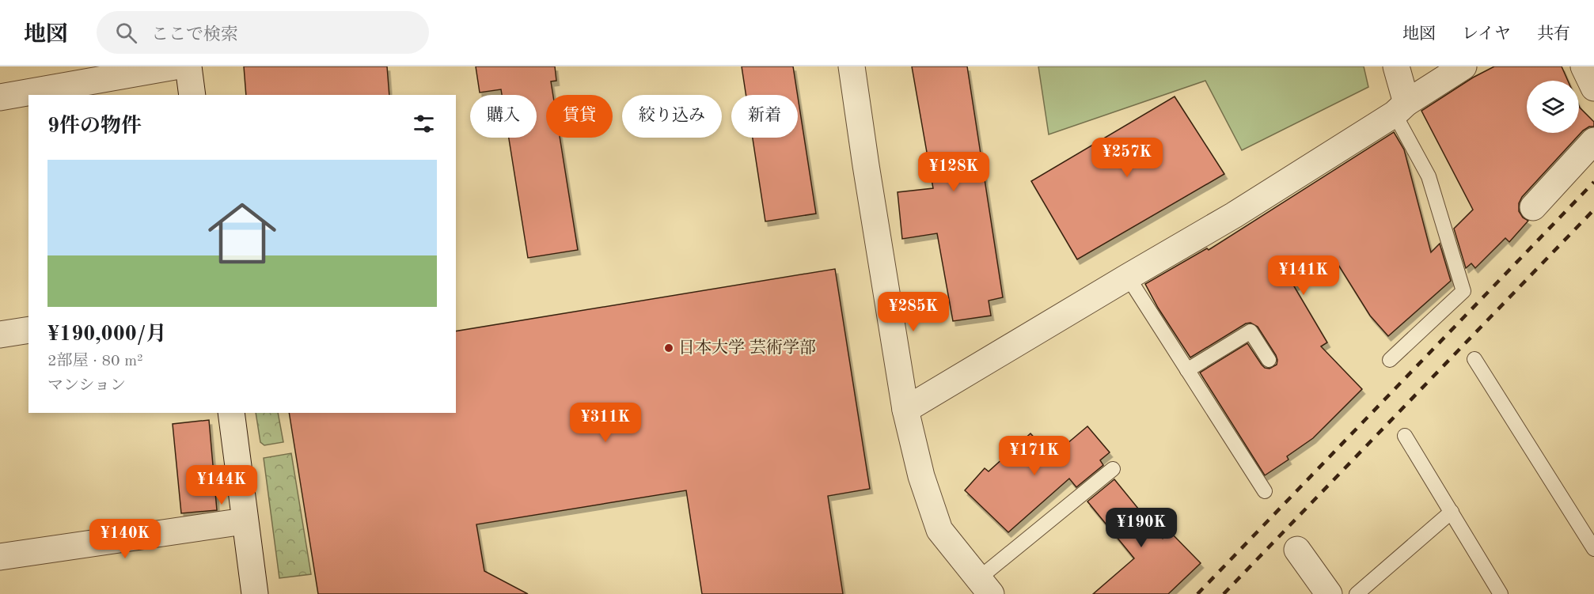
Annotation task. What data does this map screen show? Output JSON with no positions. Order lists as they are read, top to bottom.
{
  "places": ["日本大学 芸術学部"],
  "page": {
    "header": "地図",
    "search": "ここで検索",
    "nav": ["地図", "レイヤ", "共有"],
    "chip": [
      "購入",
      "賃貸",
      "絞り込み",
      "新着"
    ],
    "heading": "9件の物件",
    "price": [
      "¥257K",
      "¥128K",
      "¥141K",
      "¥285K",
      "¥311K",
      "¥171K",
      "¥144K",
      "¥190K",
      "¥140K"
    ],
    "list": [
      {
        "name": "¥190,000/月",
        "note": "2部屋 · 80 m² · マンション"
      }
    ]
  }
}
